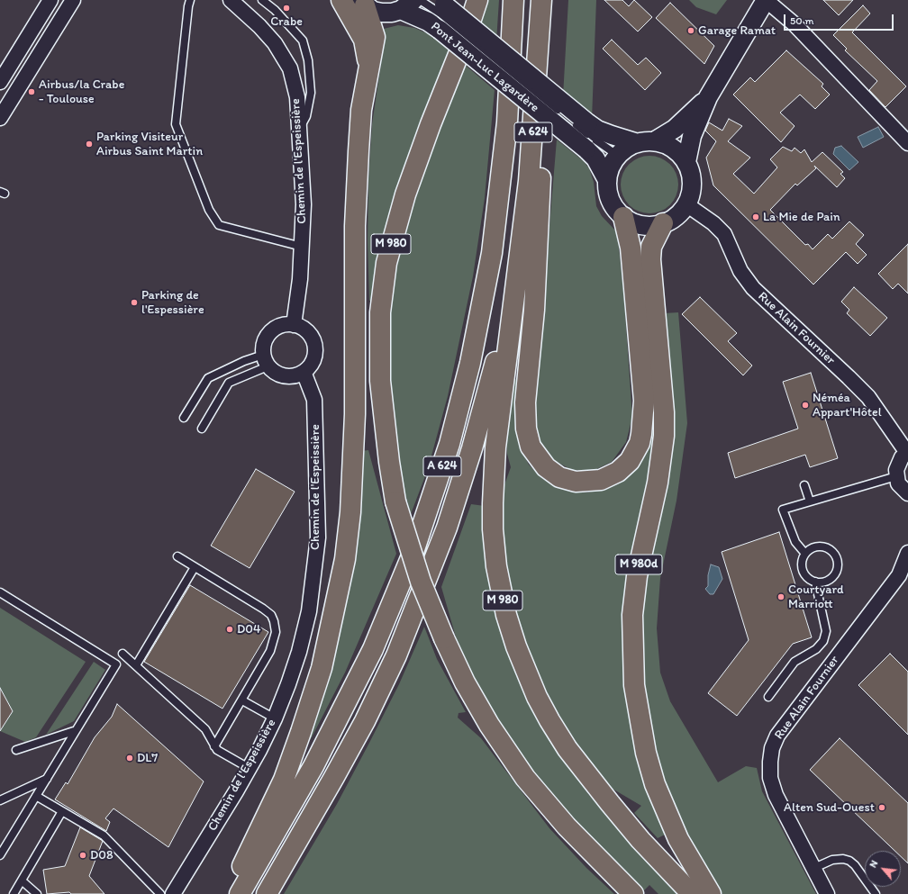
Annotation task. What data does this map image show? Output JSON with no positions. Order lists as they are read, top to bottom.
{
  "streets": {
    "highway": ["A 624", "M 980", "M 980d"],
    "street": ["Pont Jean-Luc Lagardère", "Chemin de l'Espeissière", "Rue Alain Fournier"]
  },
  "crossings": [
    ["Pont Jean-Luc Lagardère", "Rue Alain Fournier"],
    ["Pont Jean-Luc Lagardère", "M 980d"],
    ["A 624", "M 980"],
    ["Rue Alain Fournier", "M 980d"]
  ],
  "places": [
    "Crabe",
    "Garage Ramat",
    "Airbus/la Crabe - Toulouse",
    "Parking Visiteur Airbus Saint Martin",
    "La Mie de Pain",
    "Parking de l'Espessière",
    "Néméa Appart'Hôtel",
    "Courtyard Marriott",
    "D04",
    "DL7",
    "Alten Sud-Ouest",
    "D08"
  ],
  "scale_bar": "50 m",
  "north": "top left"
}
